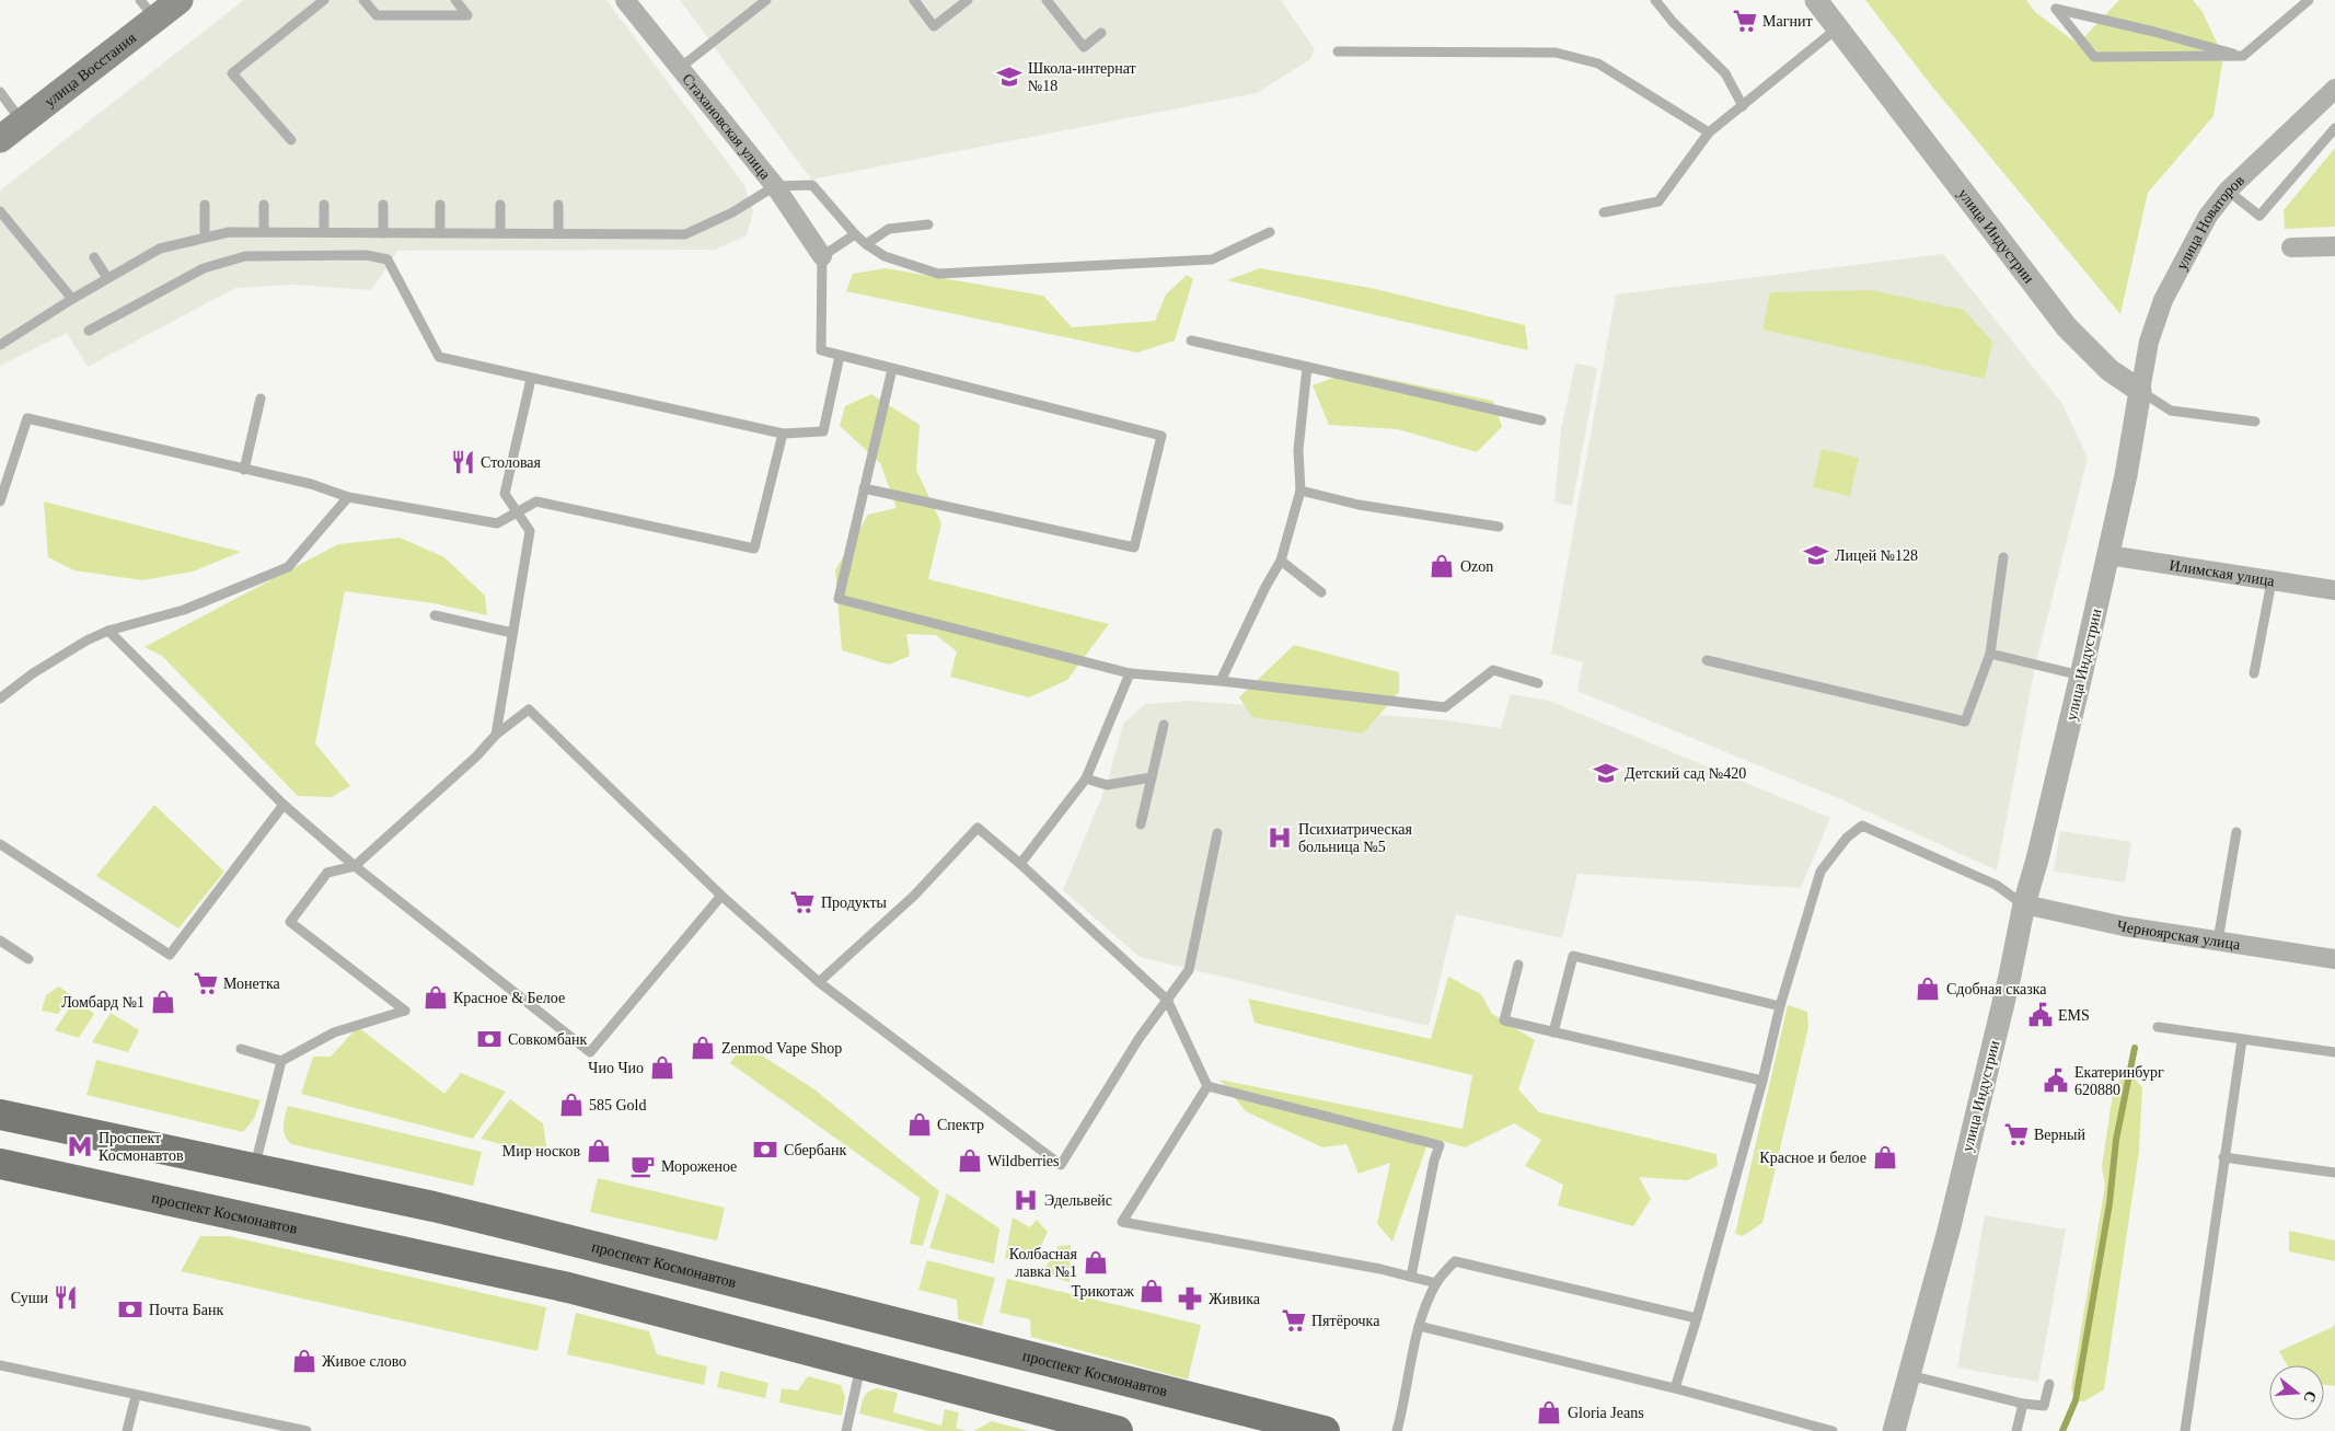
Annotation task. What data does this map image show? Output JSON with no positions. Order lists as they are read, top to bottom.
{
  "streets": {
    "main road": ["улица Восстания", "проспект Космонавтов"],
    "street": [
      "Стахановская улица",
      "улица Новаторов",
      "улица Индустрии",
      "Илимская улица",
      "Черноярская улица"
    ]
  },
  "crossings": [
    ["улица Новаторов", "улица Индустрии"],
    ["улица Индустрии", "Илимская улица"],
    ["улица Индустрии", "Черноярская улица"]
  ],
  "places": {
    "supermarket": [
      "Магнит",
      "Продукты",
      "Монетка",
      "Верный",
      "Пятёрочка"
    ],
    "school or university": ["Школа-интернат №18", "Лицей №128", "Детский сад №420"],
    "restaurant": ["Столовая", "Суши"],
    "shop": [
      "Ozon",
      "Сдобная сказка",
      "Красное & Белое",
      "Ломбард №1",
      "Zenmod Vape Shop",
      "Чио Чио",
      "585 Gold",
      "Спектр",
      "Мир носков",
      "Красное и белое",
      "Wildberries",
      "Колбасная лавка №1",
      "Трикотаж",
      "Живое слово",
      "Gloria Jeans"
    ],
    "hospital": ["Психиатрическая больница №5", "Эдельвейс"],
    "public building": ["EMS", "Екатеринбург 620880"],
    "bank": ["Совкомбанк", "Сбербанк", "Почта Банк"],
    "metro station": ["Проспект Космонавтов"],
    "cafe": ["Мороженое"],
    "pharmacy": ["Живика"]
  },
  "north": "right"
}
